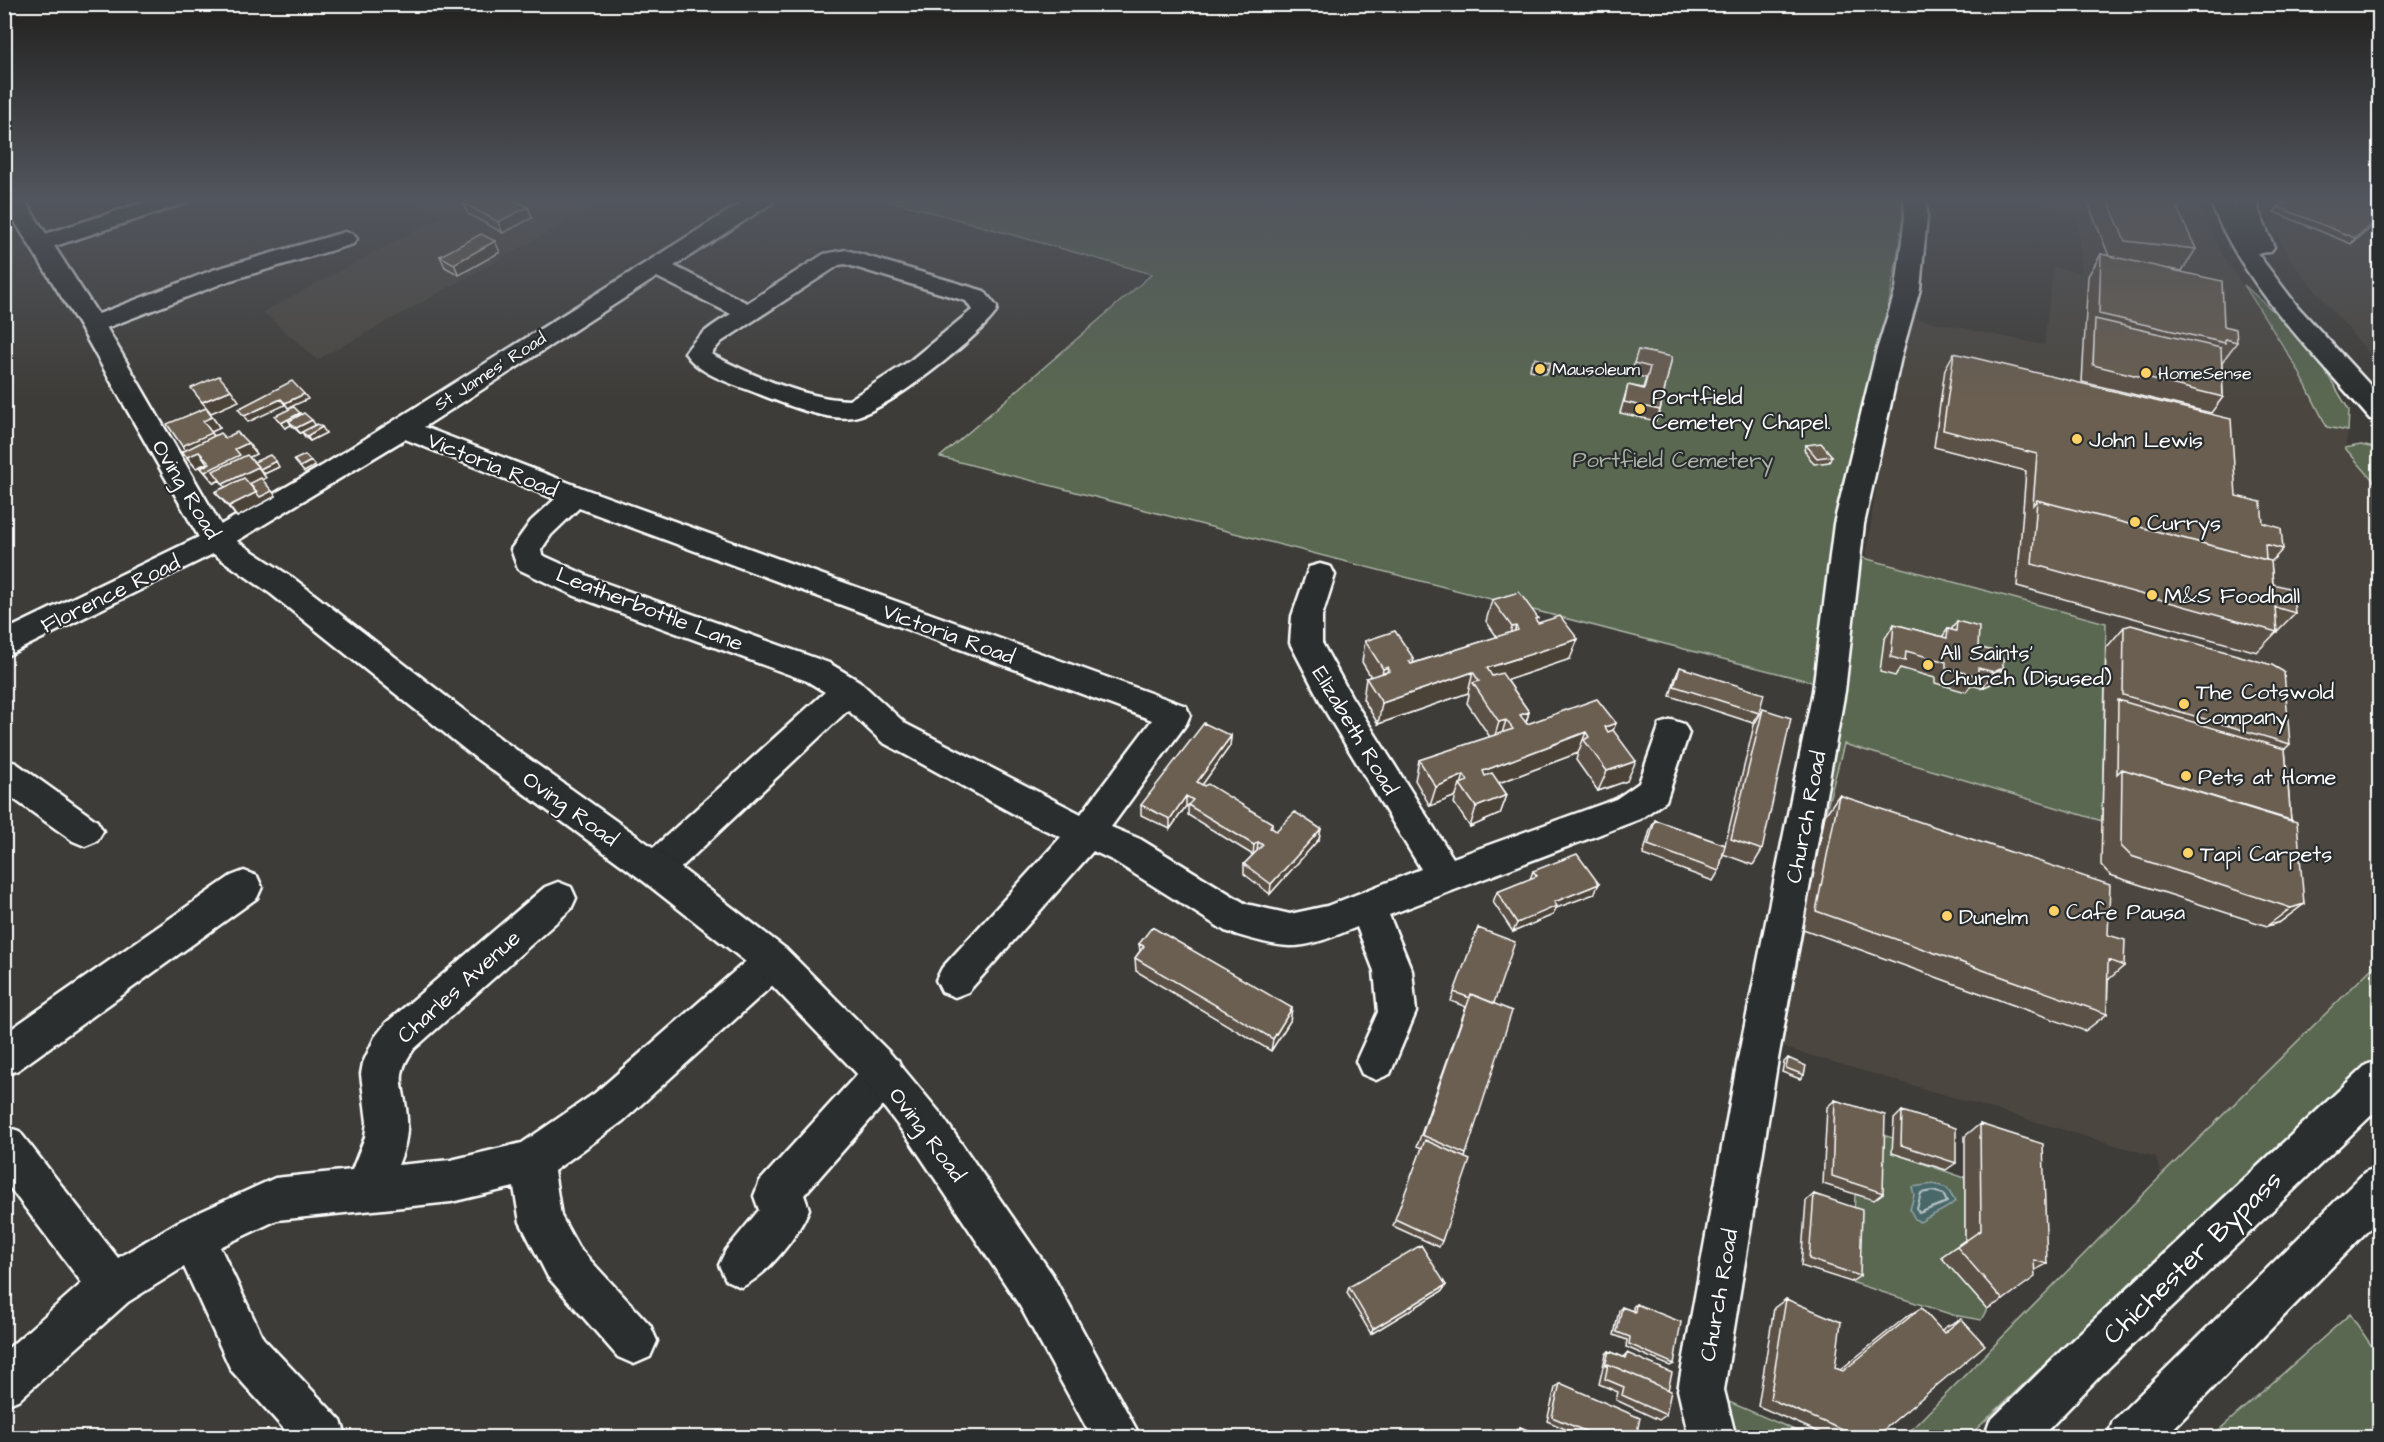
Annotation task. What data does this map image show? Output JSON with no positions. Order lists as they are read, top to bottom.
{
  "streets": {
    "main road": [
      "St James' Road",
      "Victoria Road",
      "Oving Road",
      "Florence Road",
      "Leatherbottle Lane",
      "Elizabeth Road",
      "Church Road",
      "Charles Avenue",
      "Chichester Bypass"
    ]
  },
  "crossings": [
    ["St James' Road", "Victoria Road"],
    ["St James' Road", "Oving Road"],
    ["St James' Road", "Florence Road"],
    ["Victoria Road", "Leatherbottle Lane"],
    ["Oving Road", "Florence Road"]
  ],
  "parks": ["Portfield Cemetery"],
  "places": [
    "Mausoleum",
    "HomeSense",
    "Portfield Cemetery Chapel.",
    "John Lewis",
    "Currys",
    "M&S Foodhall",
    "All Saints' Church (Disused)",
    "The Cotswold Company",
    "Pets at Home",
    "Tapi Carpets",
    "Cafe Pausa",
    "Dunelm"
  ]
}
